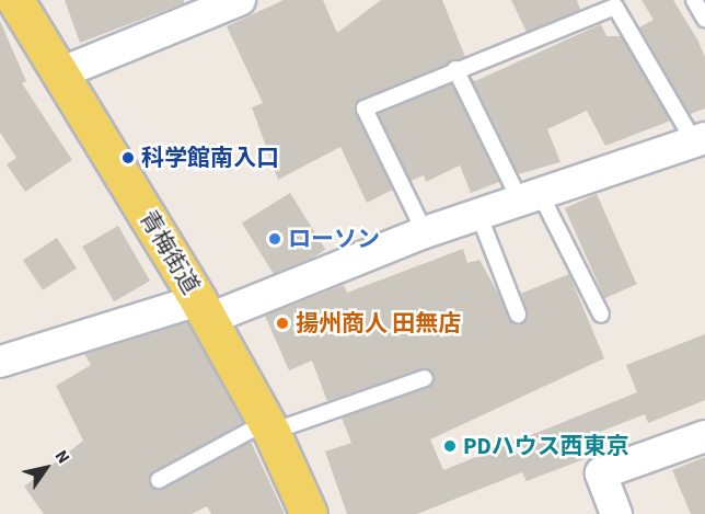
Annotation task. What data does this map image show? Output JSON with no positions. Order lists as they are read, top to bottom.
{
  "streets": {
    "main road": ["青梅街道"]
  },
  "places": [
    "科学館南入口",
    "ローソン",
    "揚州商人 田無店",
    "PDハウス西東京"
  ],
  "north": "top right"
}
